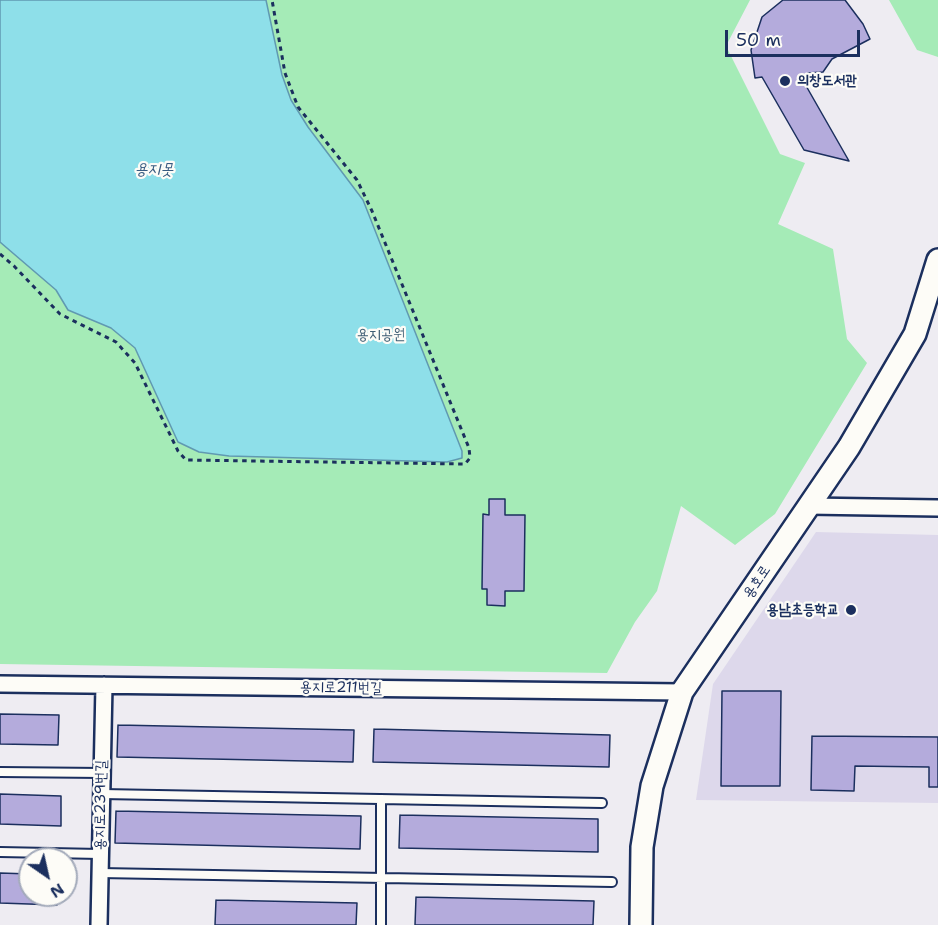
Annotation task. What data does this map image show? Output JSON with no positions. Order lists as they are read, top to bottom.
{
  "streets": {
    "street": ["용호로", "용지로211번길", "용지로239번길"]
  },
  "crossings": [
    ["용호로", "용지로211번길"],
    ["용지로211번길", "용지로239번길"]
  ],
  "water": ["용지못"],
  "parks": ["용지공원"],
  "places": ["의창도서관", "용남초등학교"],
  "scale_bar": "50 m",
  "north": "bottom right"
}
